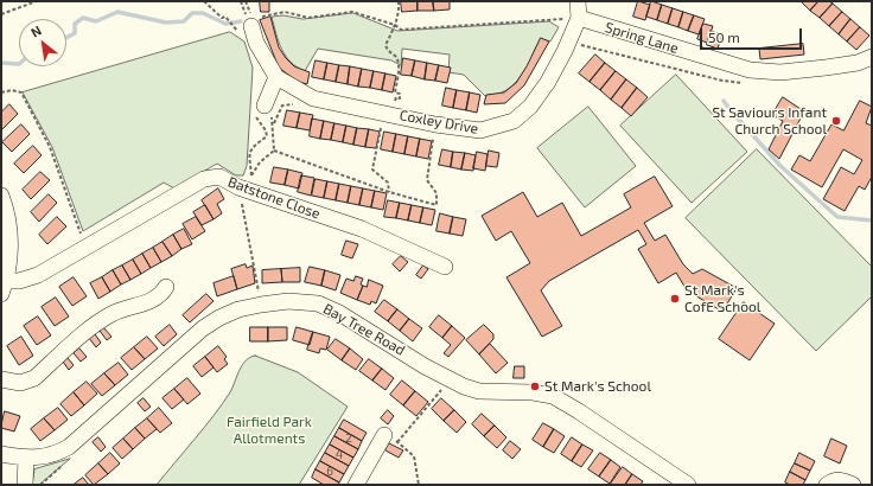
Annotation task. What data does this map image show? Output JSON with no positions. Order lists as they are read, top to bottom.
{
  "streets": {
    "street": [
      "Spring Lane",
      "Coxley Drive",
      "Batstone Close",
      "Bay Tree Road"
    ]
  },
  "crossings": [
    ["Spring Lane", "Coxley Drive"]
  ],
  "parks": ["Fairfield Park Allotments"],
  "places": ["St Saviours Infant Church School", "St Mark's CofE School", "St Mark's School"],
  "house_numbers": ["2", "4", "6"],
  "scale_bar": "50 m",
  "north": "top left"
}
